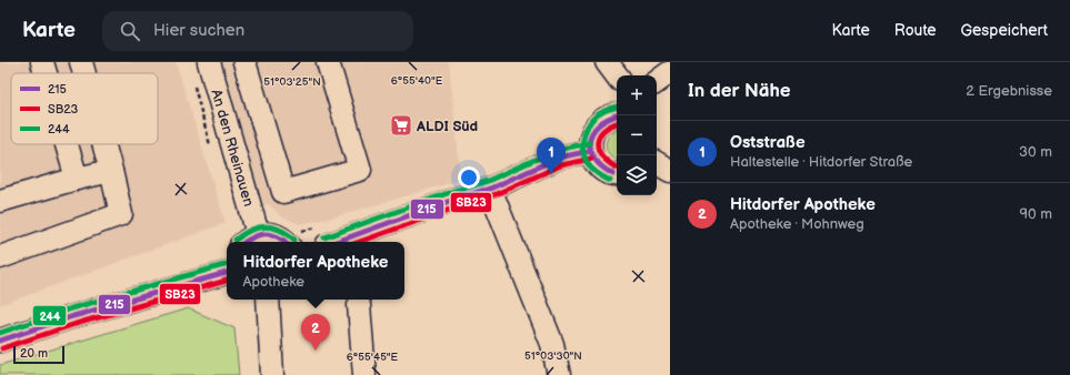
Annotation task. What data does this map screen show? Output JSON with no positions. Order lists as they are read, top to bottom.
{
  "streets": {
    "street": ["An den Rheinauen"]
  },
  "places": {
    "supermarket": ["ALDI Süd"]
  },
  "lines": ["transit line 244", "transit line 215", "transit line SB23"],
  "legend": ["215", "SB23", "244"],
  "scale_bar": "20 m",
  "page": {
    "header": "Karte",
    "search": "Hier suchen",
    "nav": ["Karte", "Route", "Gespeichert"],
    "heading": ["In der Nähe", "2 Ergebnisse"],
    "map_buttons": ["+", "−"],
    "list": [
      {
        "mark": "1",
        "name": "Oststraße",
        "note": "Haltestelle · Hitdorfer Straße",
        "value": "30 m"
      },
      {
        "mark": "2",
        "name": "Hitdorfer Apotheke",
        "note": "Apotheke · Mohnweg",
        "value": "90 m"
      }
    ],
    "pins": ["1", "2"],
    "popup": ["Hitdorfer Apotheke", "Apotheke"],
    "scale": "20 m"
  },
  "coordinates": [
    "6°55'40\"E",
    "51°03'25\"N",
    "51°03'30\"N",
    "6°55'45\"E"
  ]
}
